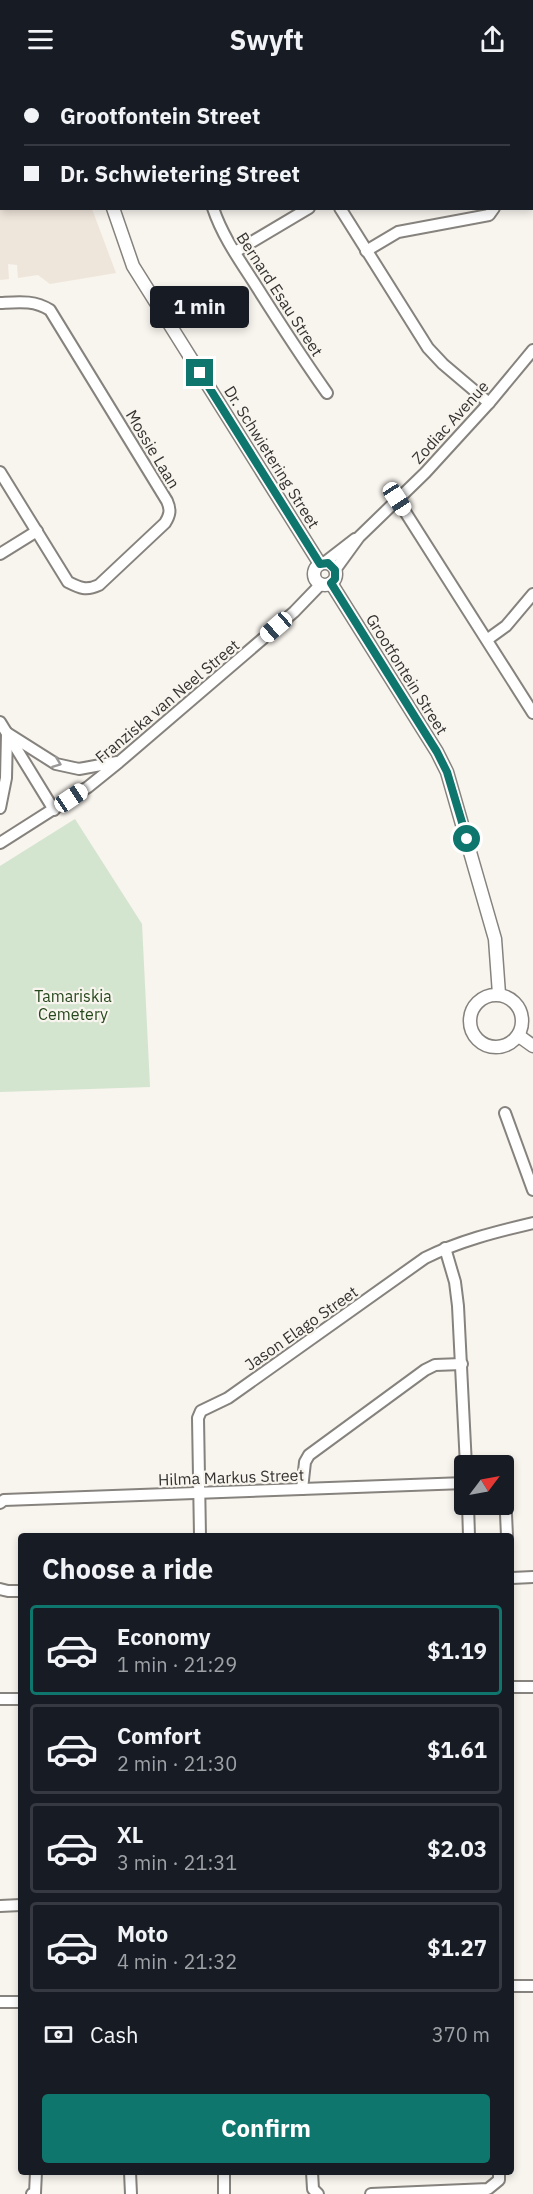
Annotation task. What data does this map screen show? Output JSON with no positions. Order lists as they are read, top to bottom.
{
  "streets": {
    "street": [
      "Bernard Esau Street",
      "Zodiac Avenue",
      "Mossie Laan",
      "Dr. Schwietering Street",
      "Grootfontein Street",
      "Franziska van Neel Street",
      "Jason Elago Street",
      "Hilma Markus Street"
    ]
  },
  "crossings": [
    ["Zodiac Avenue", "Dr. Schwietering Street"],
    ["Grootfontein Street", "Franziska van Neel Street"],
    ["Jason Elago Street", "Hilma Markus Street"]
  ],
  "parks": ["Tamariskia Cemetery"],
  "north": "top right",
  "page": {
    "header": "Swyft",
    "banner": ["Grootfontein Street", "Dr. Schwietering Street"],
    "bubble": "1 min",
    "heading": "Choose a ride",
    "list": [
      {
        "name": "Economy",
        "note": "1 min · 21:29",
        "value": "$1.19"
      },
      {
        "name": "Comfort",
        "note": "2 min · 21:30",
        "value": "$1.61"
      },
      {
        "name": "XL",
        "note": "3 min · 21:31",
        "value": "$2.03"
      },
      {
        "name": "Moto",
        "note": "4 min · 21:32",
        "value": "$1.27"
      }
    ],
    "pay": ["Cash", "370 m"],
    "buttons": "Confirm"
  }
}
